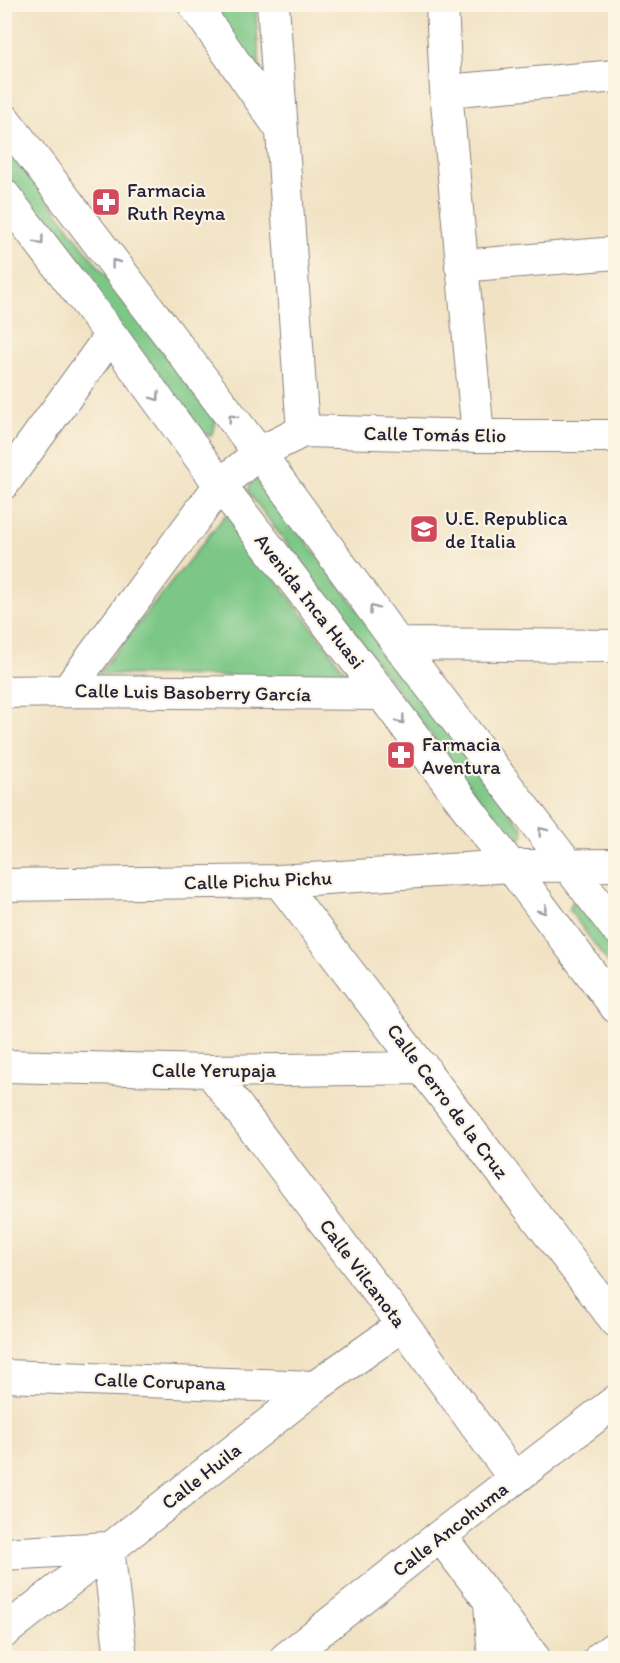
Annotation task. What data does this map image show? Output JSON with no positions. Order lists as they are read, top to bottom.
{
  "streets": {
    "street": [
      "Calle Tomás Elio",
      "Avenida Inca Huasi",
      "Calle Luis Basoberry García",
      "Calle Pichu Pichu",
      "Calle Yerupaja",
      "Calle Cerro de la Cruz",
      "Calle Vilcanota",
      "Calle Corupana",
      "Calle Huila",
      "Calle Ancohuma"
    ]
  },
  "crossings": [
    ["Calle Tomás Elio", "Avenida Inca Huasi"],
    ["Calle Tomás Elio", "Calle Luis Basoberry García"],
    ["Avenida Inca Huasi", "Calle Luis Basoberry García"],
    ["Avenida Inca Huasi", "Calle Pichu Pichu"],
    ["Calle Pichu Pichu", "Calle Cerro de la Cruz"],
    ["Calle Yerupaja", "Calle Cerro de la Cruz"],
    ["Calle Yerupaja", "Calle Vilcanota"],
    ["Calle Vilcanota", "Calle Huila"],
    ["Calle Vilcanota", "Calle Ancohuma"],
    ["Calle Corupana", "Calle Huila"]
  ],
  "places": {
    "pharmacy": ["Farmacia Ruth Reyna", "Farmacia Aventura"],
    "school or university": ["U.E. Republica de Italia"]
  }
}
